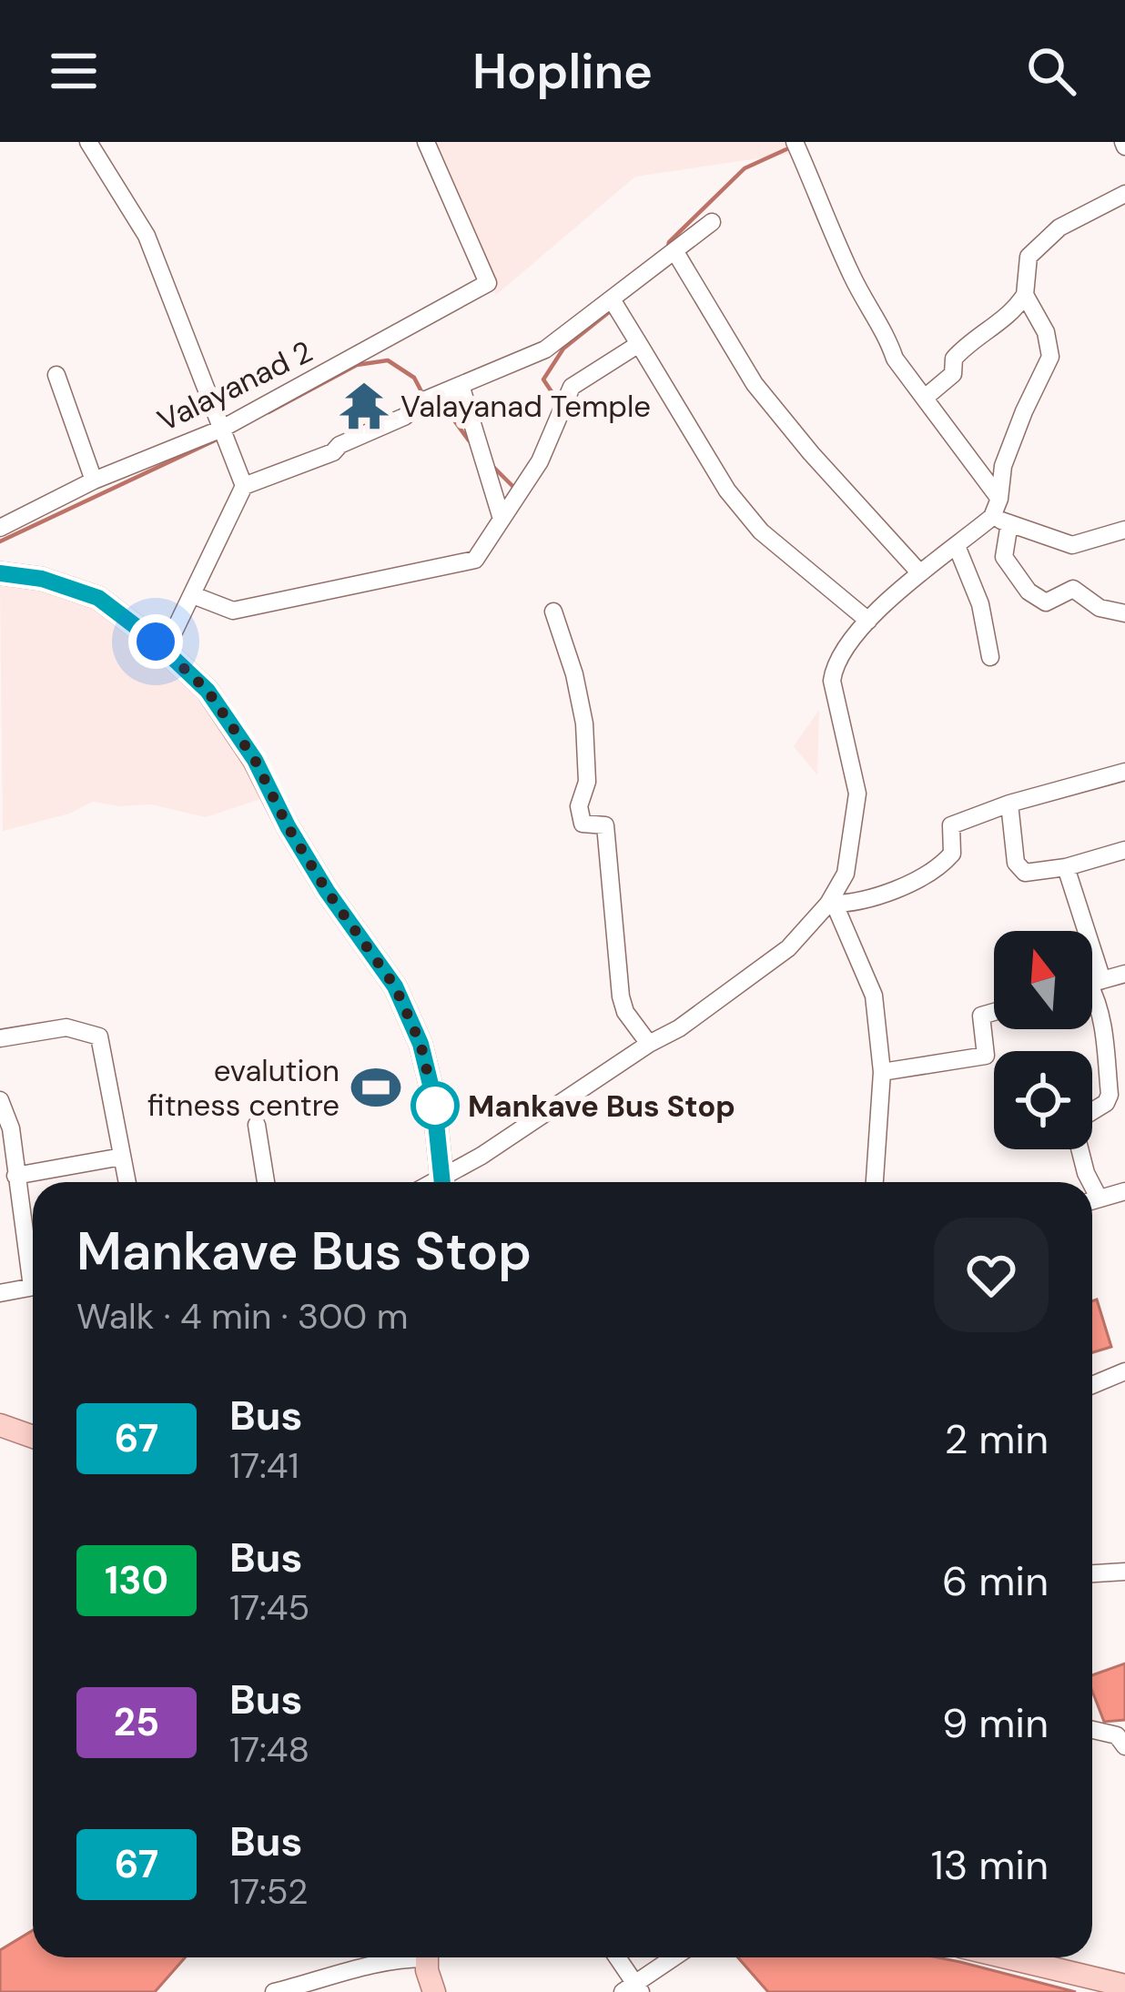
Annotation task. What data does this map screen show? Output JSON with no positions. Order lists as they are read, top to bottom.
{
  "streets": {
    "street": ["Valayanad 2"]
  },
  "places": {
    "temple": ["Valayanad Temple"],
    "sports": ["evalution fitness centre"],
    "other": ["Mankave Bus Stop"]
  },
  "lines": ["bus line 67"],
  "north": "top",
  "page": {
    "header": "Hopline",
    "heading": ["Mankave Bus Stop", "Walk · 4 min · 300 m"],
    "list": [
      {
        "mark": "67",
        "name": "Bus",
        "note": "17:41",
        "value": "2 min"
      },
      {
        "mark": "130",
        "name": "Bus",
        "note": "17:45",
        "value": "6 min"
      },
      {
        "mark": "25",
        "name": "Bus",
        "note": "17:48",
        "value": "9 min"
      },
      {
        "mark": "67",
        "name": "Bus",
        "note": "17:52",
        "value": "13 min"
      }
    ]
  }
}
